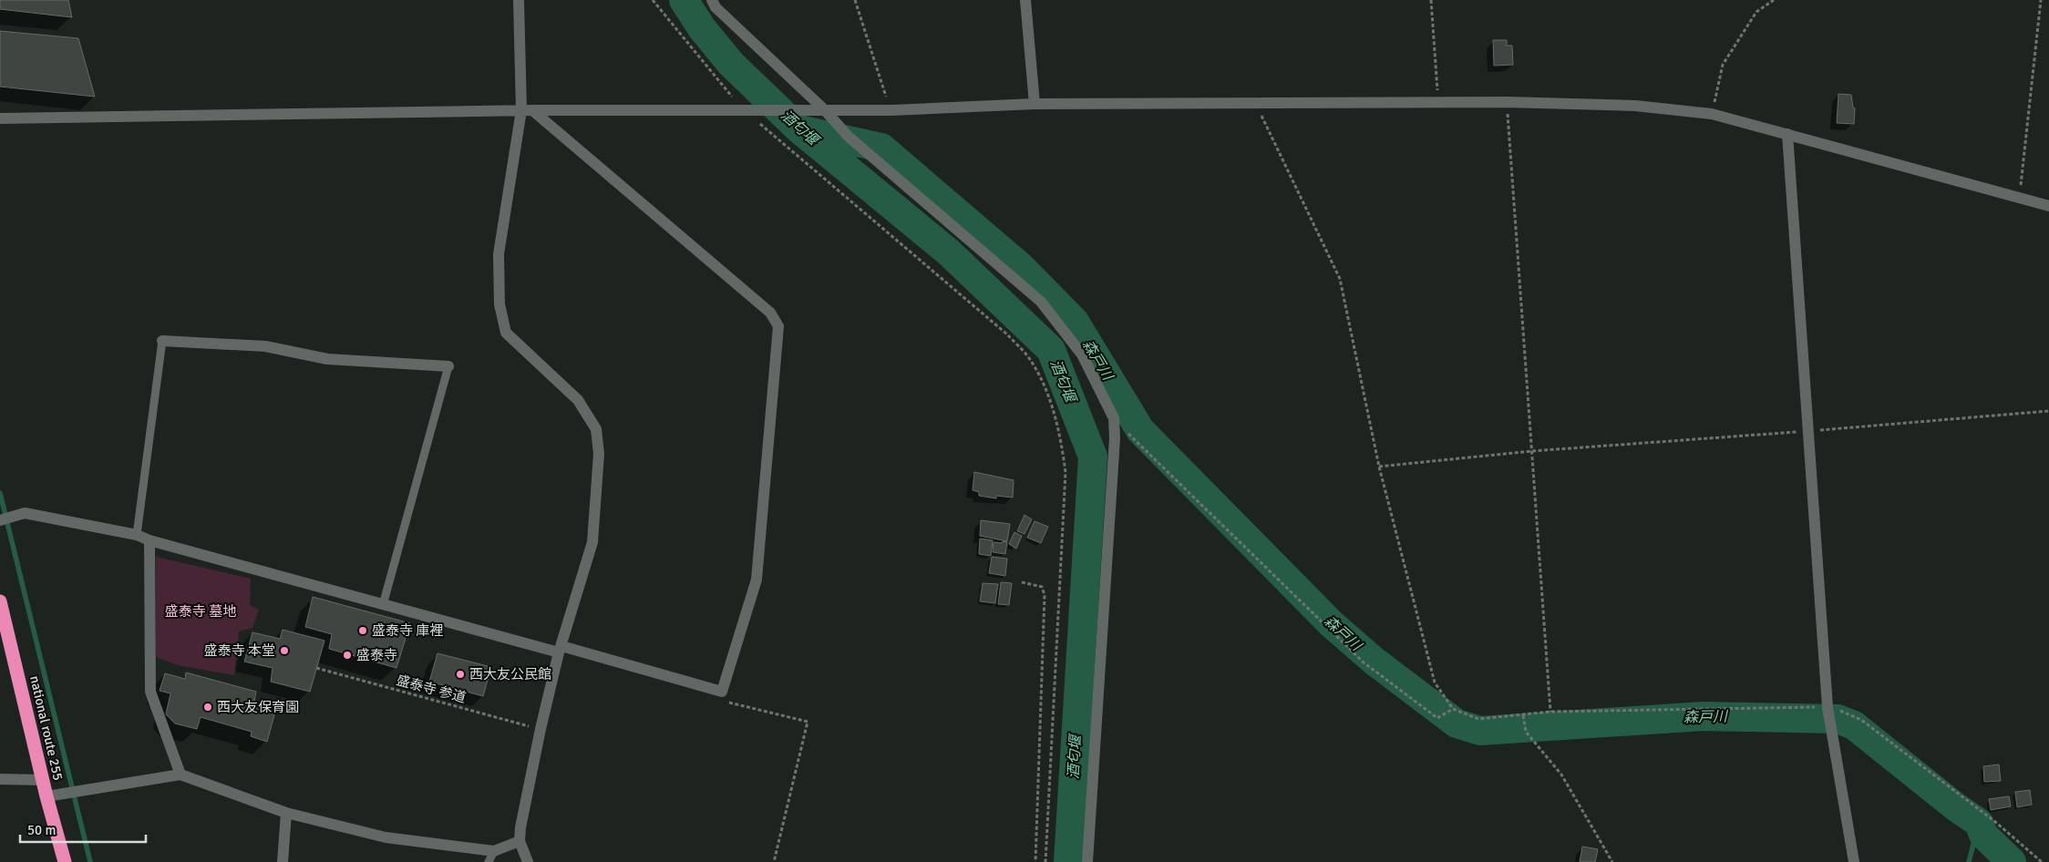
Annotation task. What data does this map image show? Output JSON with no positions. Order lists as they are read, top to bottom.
{
  "streets": {
    "highway": ["national route 255"],
    "path": ["盛泰寺 参道"]
  },
  "water": ["酒匂堰", "森戸川"],
  "parks": ["盛泰寺 墓地"],
  "places": [
    "盛泰寺 庫裡",
    "盛泰寺 本堂",
    "盛泰寺",
    "西大友公民館",
    "西大友保育園"
  ],
  "scale_bar": "50 m"
}
